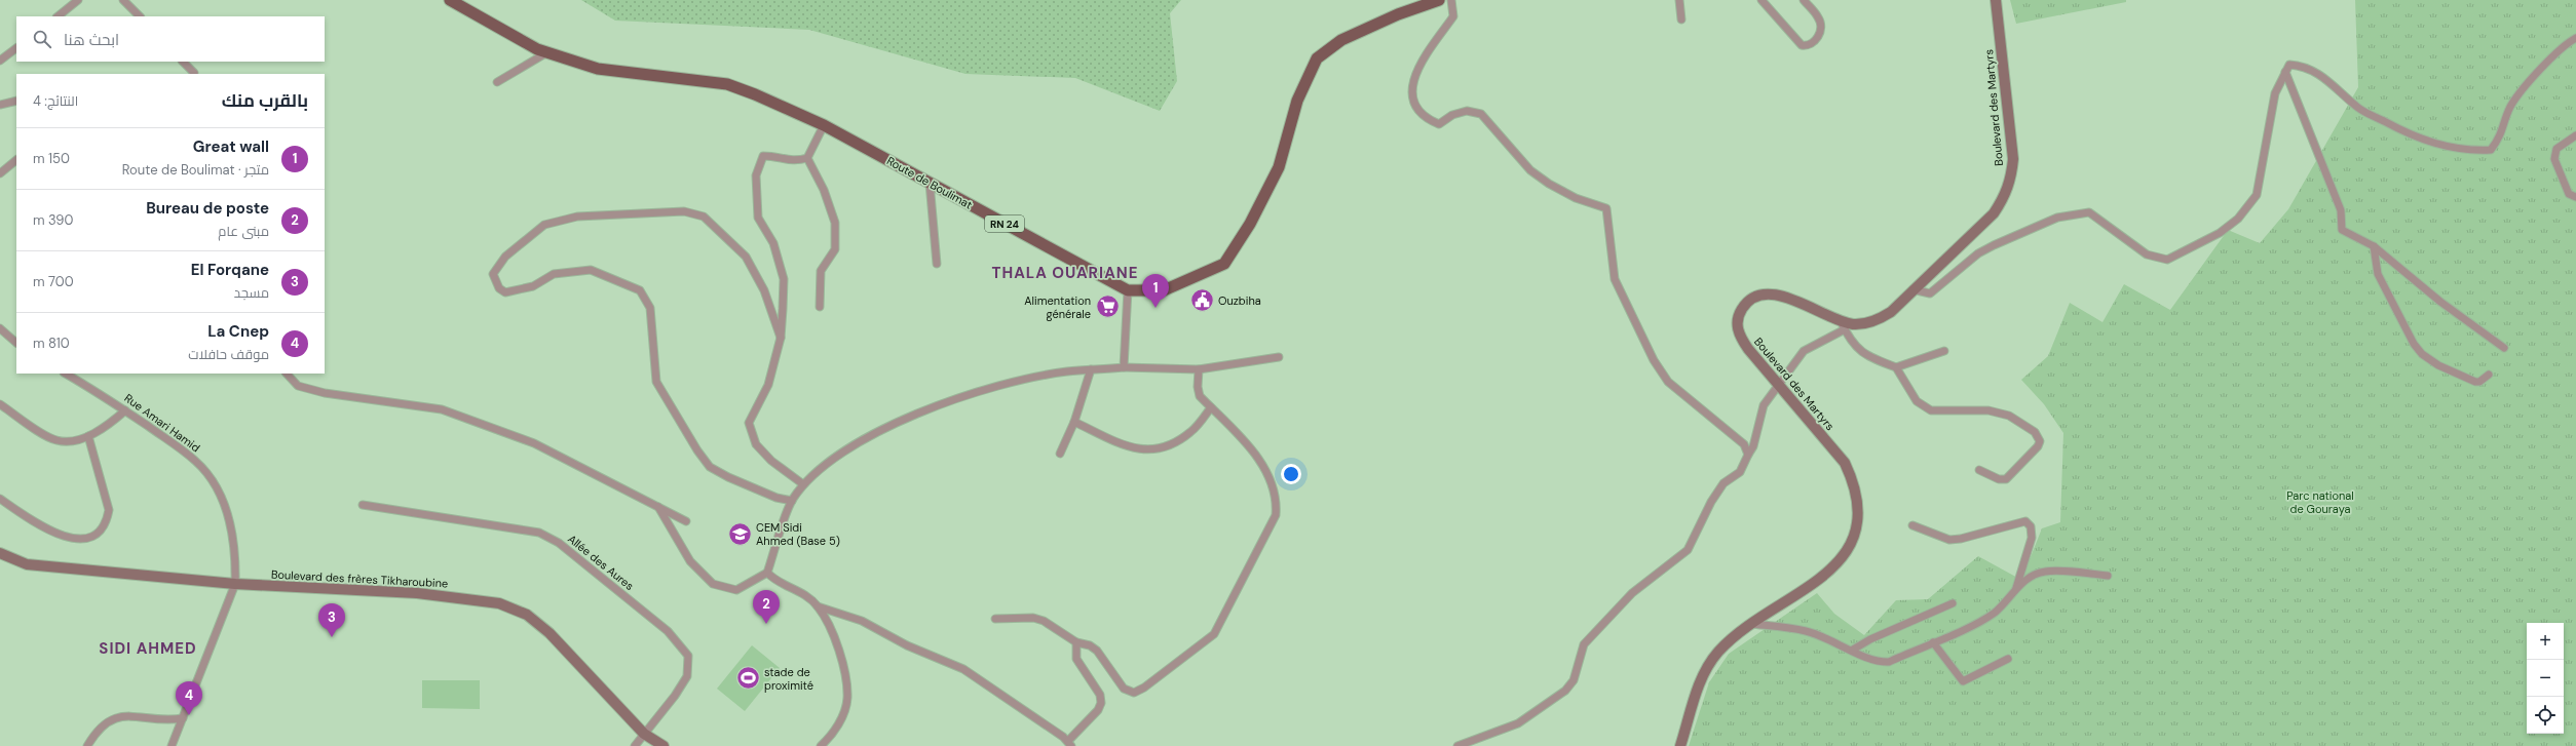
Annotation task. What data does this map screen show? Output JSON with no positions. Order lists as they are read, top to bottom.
{
  "streets": {
    "main road": [
      "Boulevard des Martyrs",
      "Route de Boulimat",
      "RN 24",
      "Boulevard des frères Tikharoubine"
    ],
    "street": ["Rue Amari Hamid", "Allée des Aures"]
  },
  "crossings": [
    ["Rue Amari Hamid", "Boulevard des frères Tikharoubine"],
    ["Allée des Aures", "Boulevard des frères Tikharoubine"]
  ],
  "districts": ["THALA OUARIANE", "SIDI AHMED"],
  "parks": ["Parc national de Gouraya"],
  "places": {
    "public building": ["Ouzbiha"],
    "supermarket": ["Alimentation générale"],
    "school or university": ["CEM Sidi Ahmed (Base 5)"],
    "sports": ["stade de proximité"]
  },
  "page": {
    "search": "ابحث هنا",
    "heading": ["بالقرب منك", "النتائج: 4"],
    "list": [
      {
        "mark": "1",
        "name": "Great wall",
        "note": "متجر · Route de Boulimat",
        "value": "150 m"
      },
      {
        "mark": "2",
        "name": "Bureau de poste",
        "note": "مبنى عام",
        "value": "390 m"
      },
      {
        "mark": "3",
        "name": "El Forqane",
        "note": "مسجد",
        "value": "700 m"
      },
      {
        "mark": "4",
        "name": "La Cnep",
        "note": "موقف حافلات",
        "value": "810 m"
      }
    ],
    "pins": [
      "1",
      "2",
      "3",
      "4"
    ],
    "map_buttons": ["+", "−"]
  }
}
